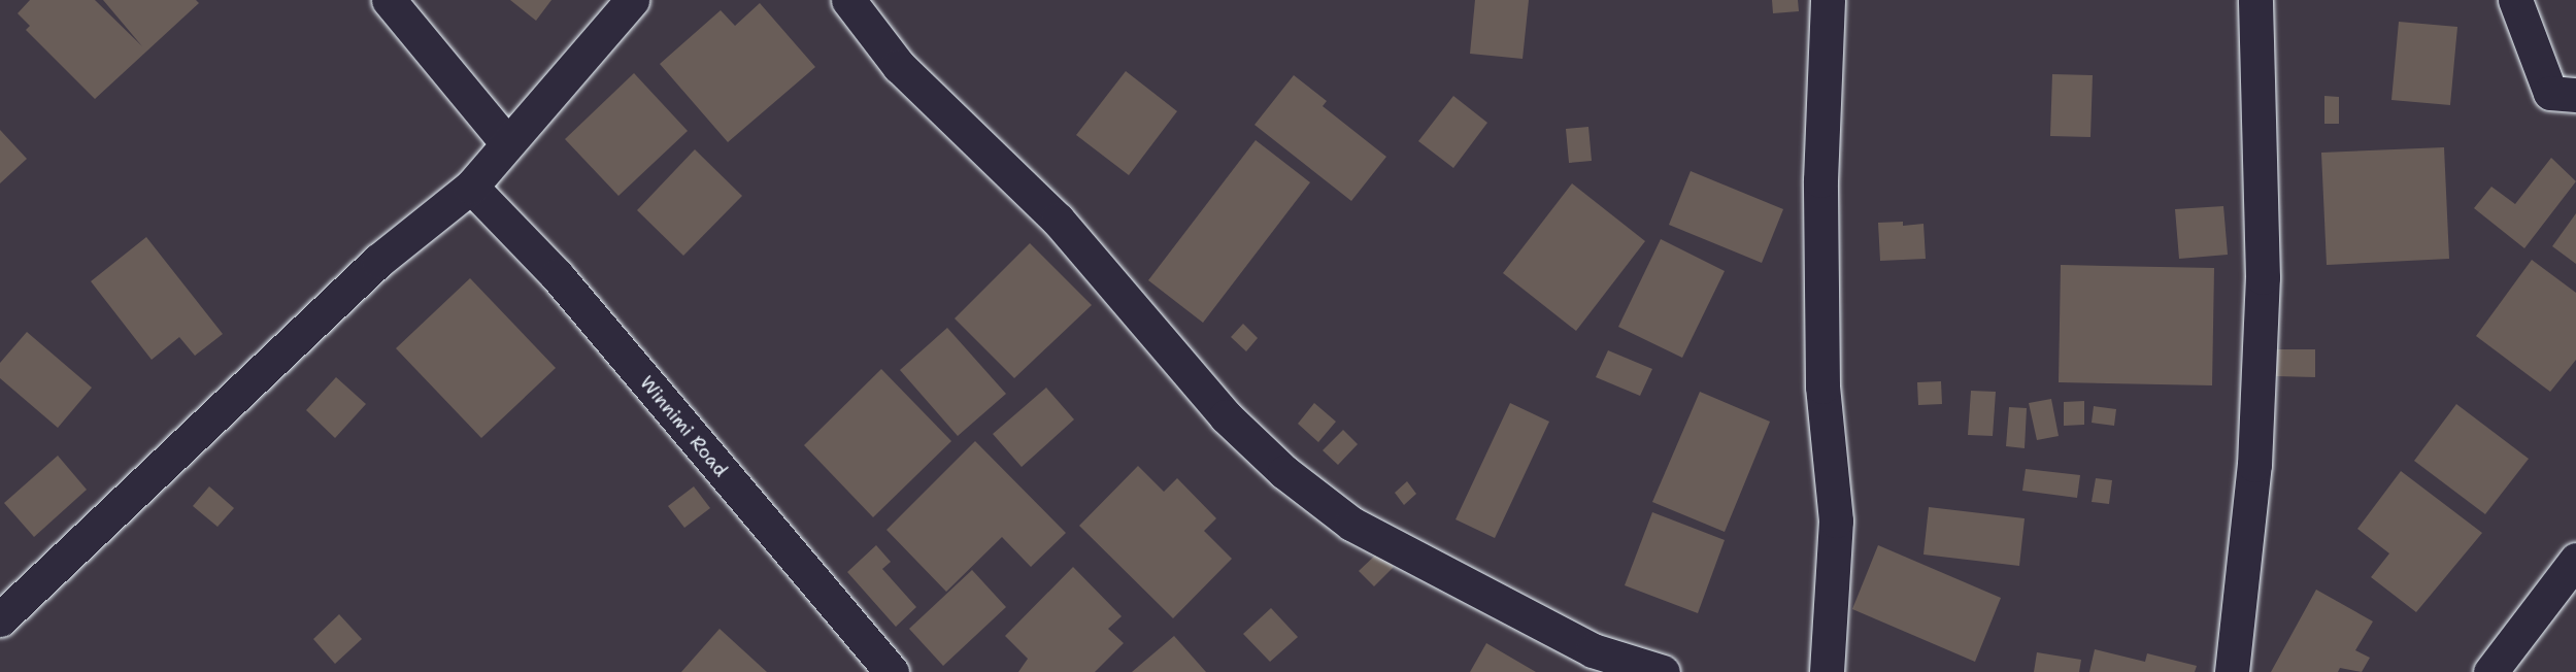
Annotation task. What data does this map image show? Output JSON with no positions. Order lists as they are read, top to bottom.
{
  "streets": {
    "street": ["Winnimi Road"]
  }
}
